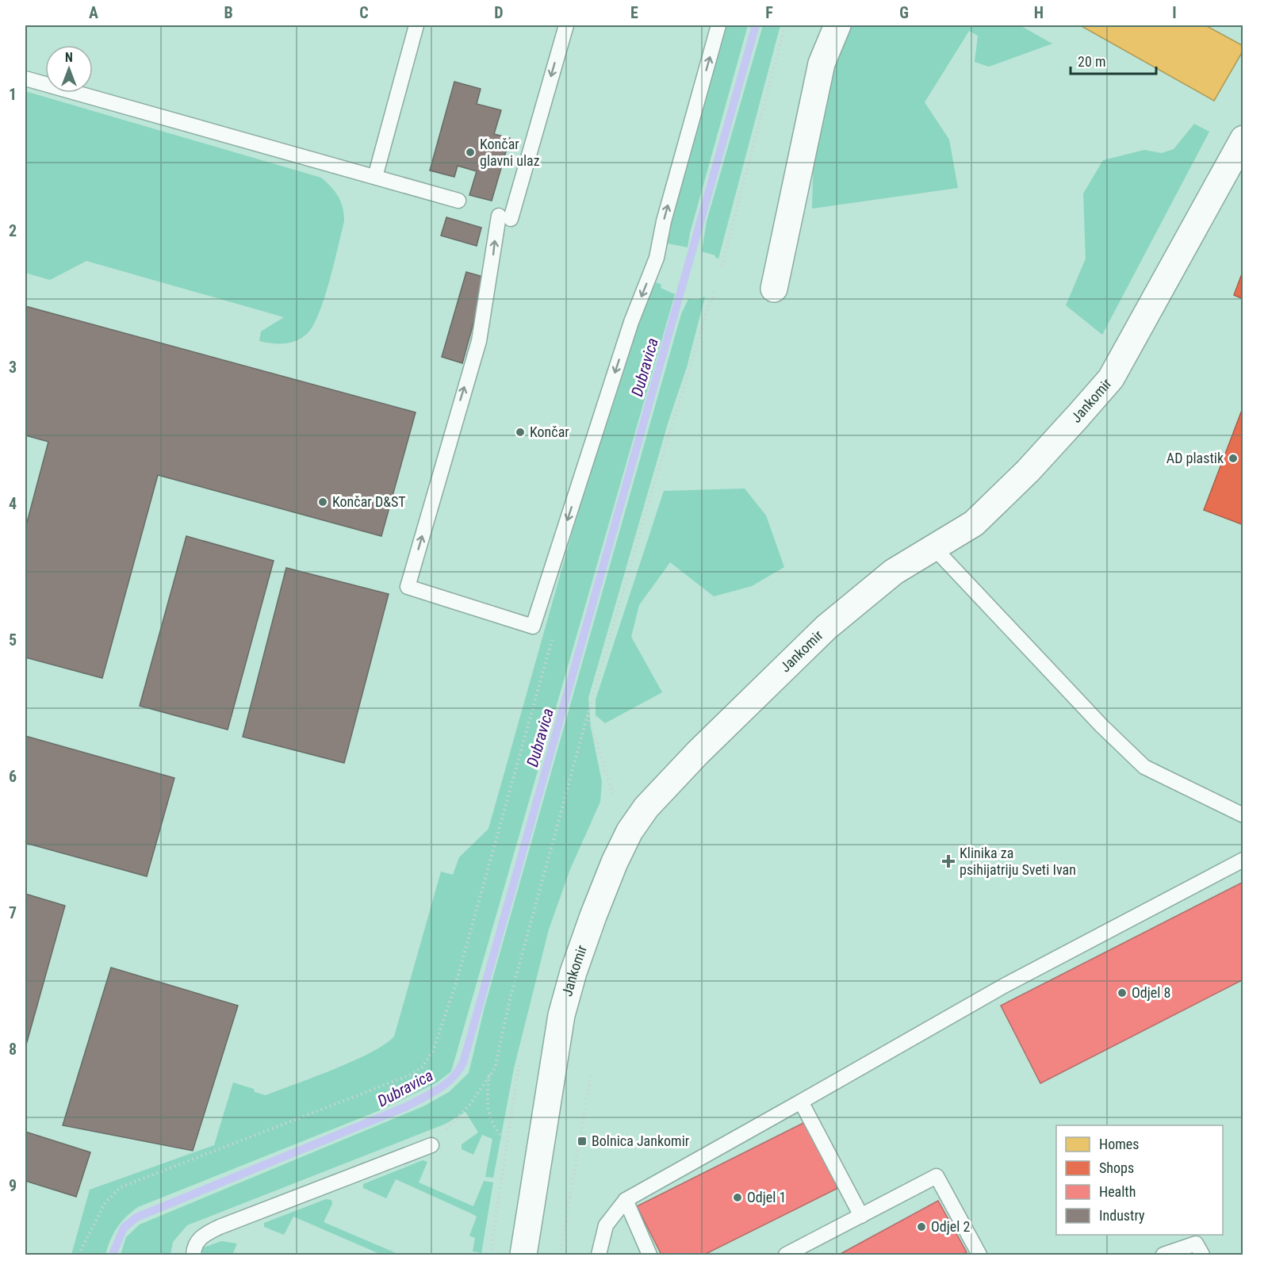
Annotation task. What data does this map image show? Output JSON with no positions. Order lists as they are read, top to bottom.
{
  "streets": {
    "street": ["Jankomir"]
  },
  "water": ["Dubravica"],
  "places": {
    "other": [
      "Končar glavni ulaz",
      "Končar",
      "AD plastik",
      "Končar D&ST",
      "Odjel 8",
      "Odjel 1",
      "Odjel 2"
    ],
    "health": ["Klinika za psihijatriju Sveti Ivan"],
    "transit": ["Bolnica Jankomir"]
  },
  "legend": [
    "Homes",
    "Shops",
    "Health",
    "Industry"
  ],
  "scale_bar": "20 m",
  "north": "top",
  "grid": {
    "columns": [
      "A",
      "B",
      "C",
      "D",
      "E",
      "F",
      "G",
      "H",
      "I"
    ],
    "rows": [
      "1",
      "2",
      "3",
      "4",
      "5",
      "6",
      "7",
      "8",
      "9"
    ]
  }
}
